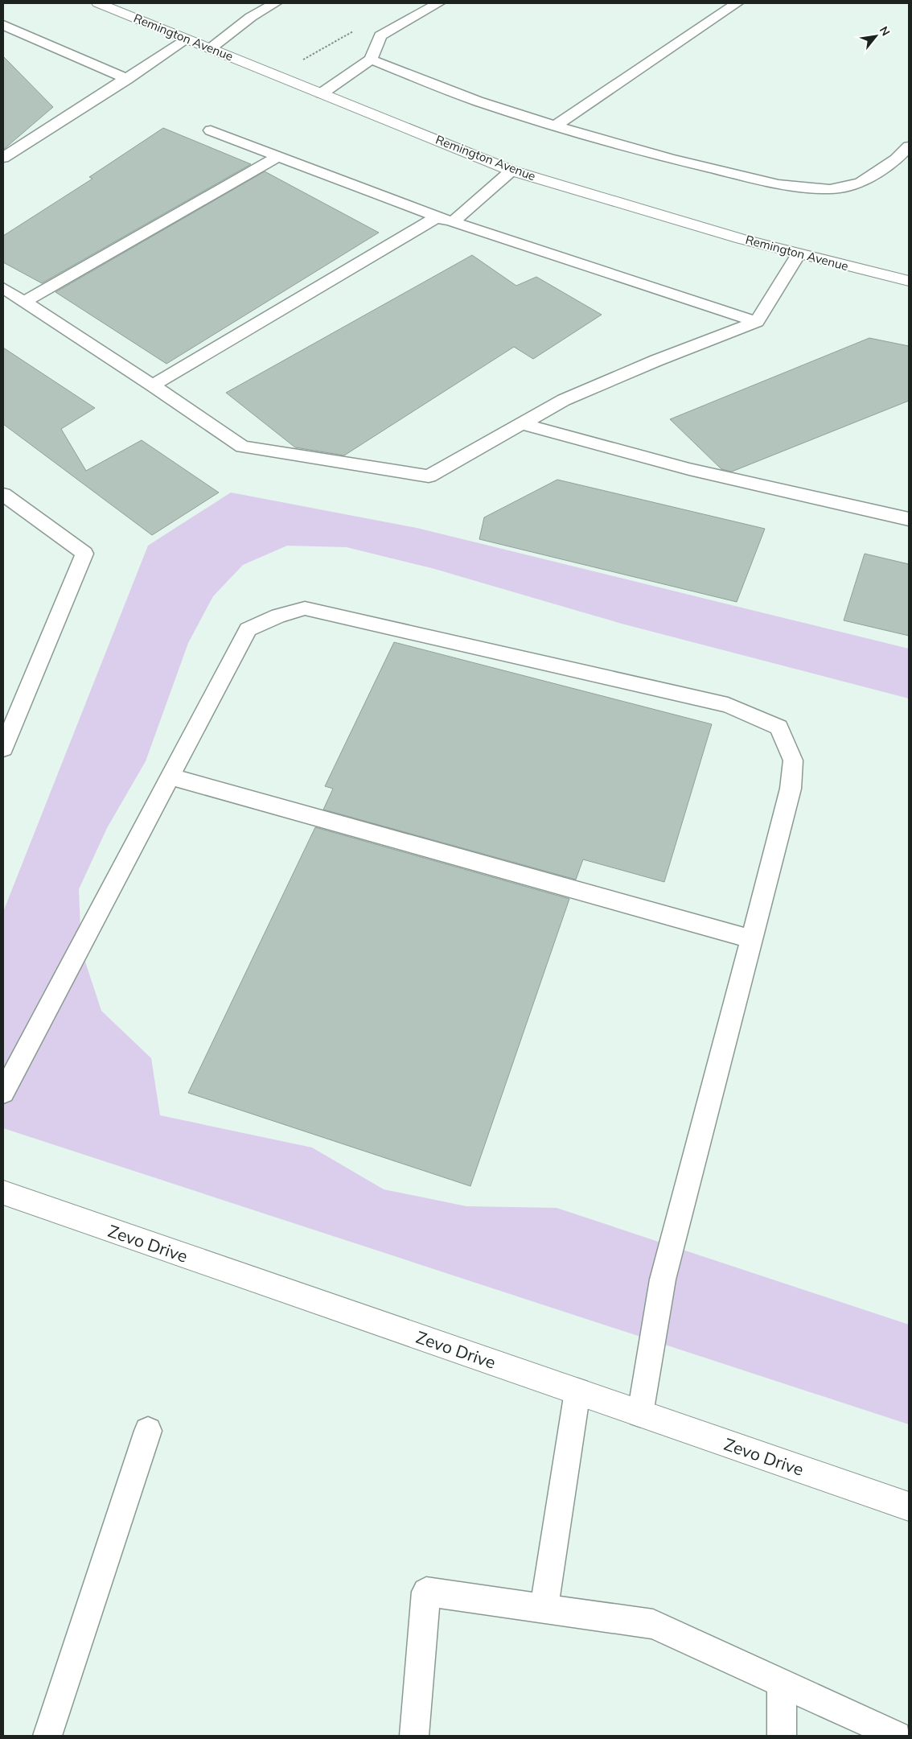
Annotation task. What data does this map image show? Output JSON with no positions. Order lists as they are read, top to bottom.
{
  "streets": {
    "street": ["Remington Avenue", "Zevo Drive"]
  },
  "north": "top right"
}
